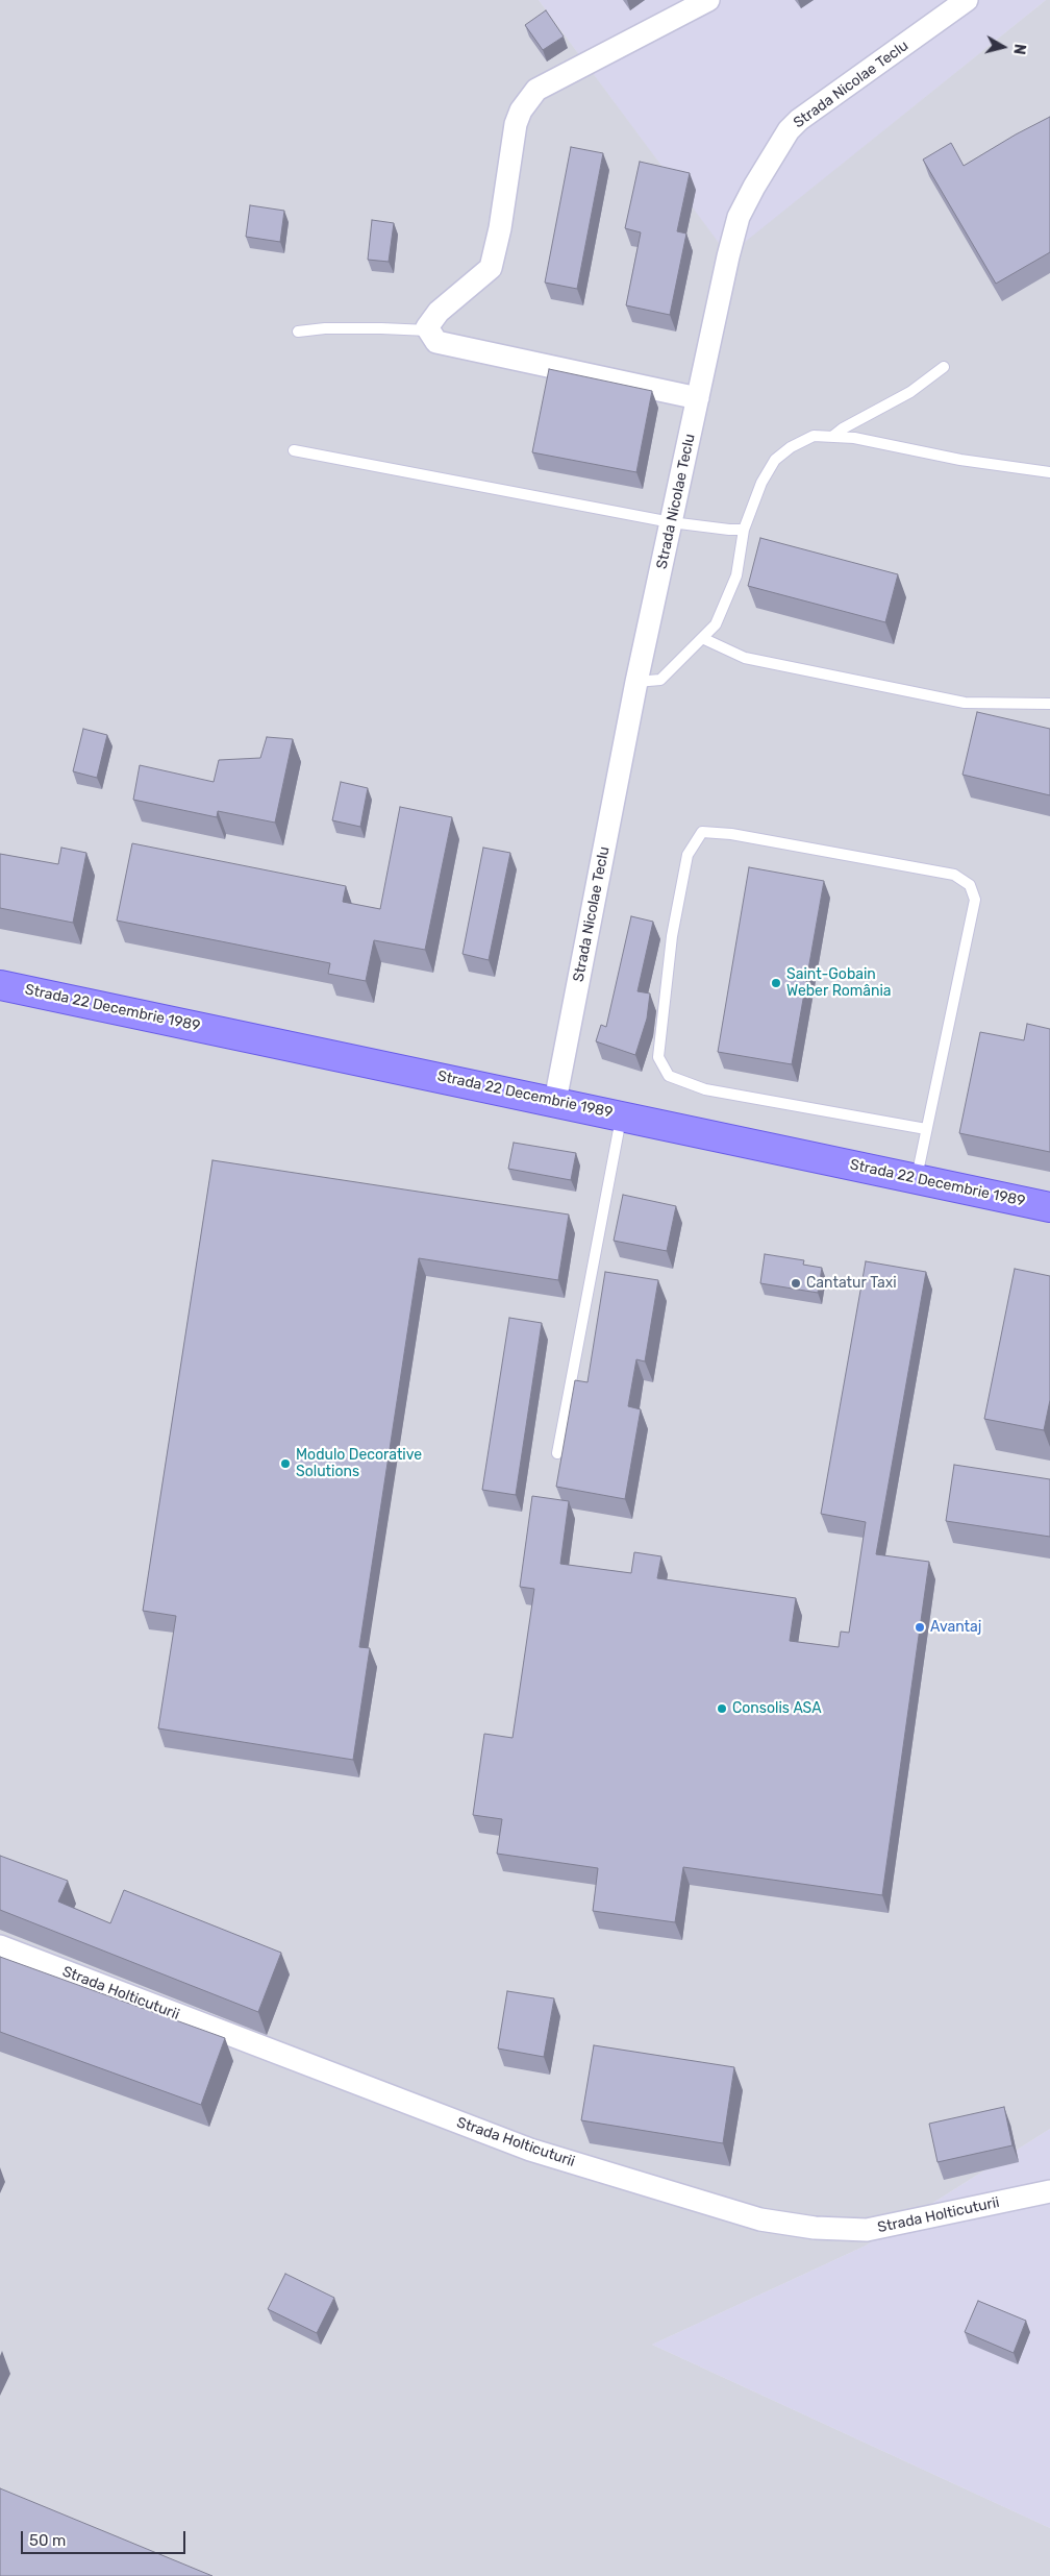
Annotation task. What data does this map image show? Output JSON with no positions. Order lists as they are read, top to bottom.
{
  "streets": {
    "main road": ["Strada 22 Decembrie 1989"],
    "street": ["Strada Nicolae Teclu", "Strada Holticuturii"]
  },
  "crossings": [
    ["Strada Nicolae Teclu", "Strada 22 Decembrie 1989"]
  ],
  "places": [
    "Saint-Gobain Weber România",
    "Cantatur Taxi",
    "Modulo Decorative Solutions",
    "Avantaj",
    "Consolis ASA"
  ],
  "scale_bar": "50 m",
  "north": "right"
}
